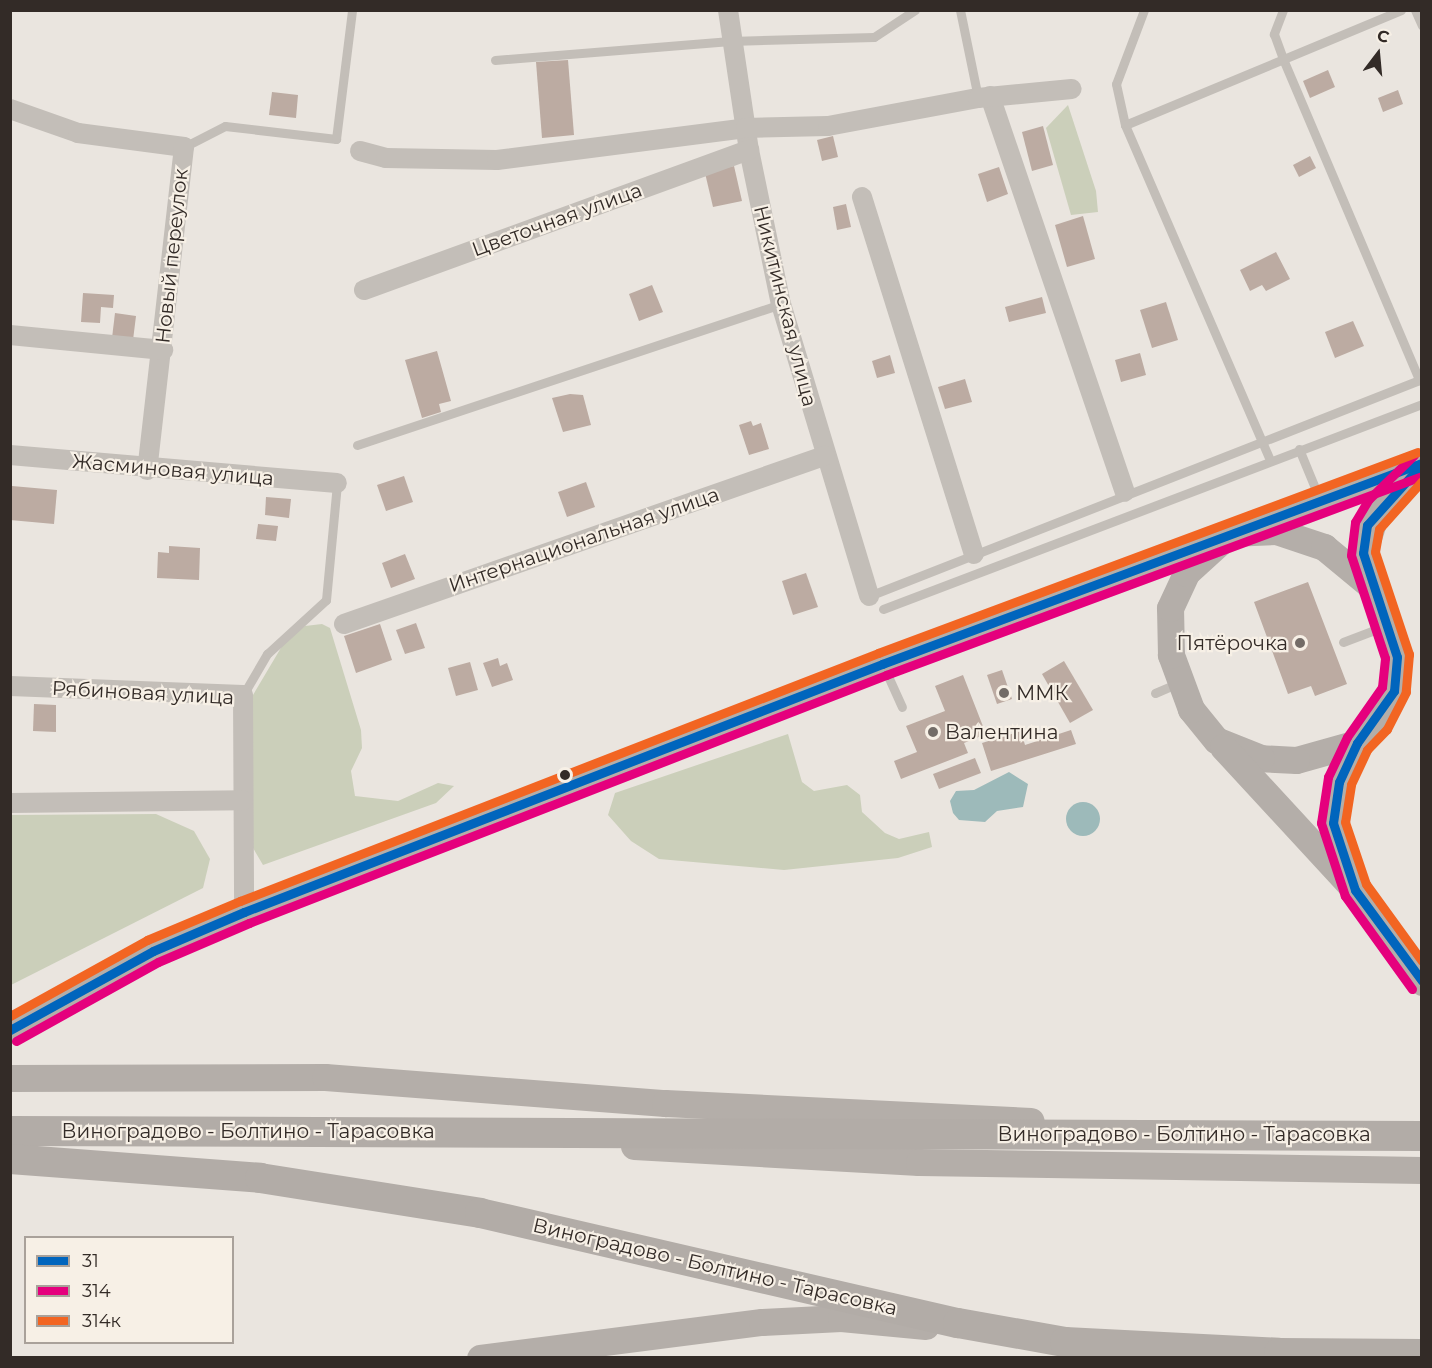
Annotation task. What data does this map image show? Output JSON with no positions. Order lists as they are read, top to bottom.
{
  "streets": {
    "main road": ["Виноградово - Болтино - Тарасовка"],
    "street": [
      "Цветочная улица",
      "Новый переулок",
      "Никитинская улица",
      "Жасминовая улица",
      "Интернациональная улица",
      "Рябиновая улица"
    ]
  },
  "crossings": [
    ["Цветочная улица", "Никитинская улица"],
    ["Новый переулок", "Жасминовая улица"],
    ["Никитинская улица", "Интернациональная улица"]
  ],
  "places": ["Пятёрочка", "ММК", "Валентина"],
  "lines": ["transit line 314к", "transit line 314", "transit line 31"],
  "legend": ["31", "314", "314к"],
  "north": "top"
}
